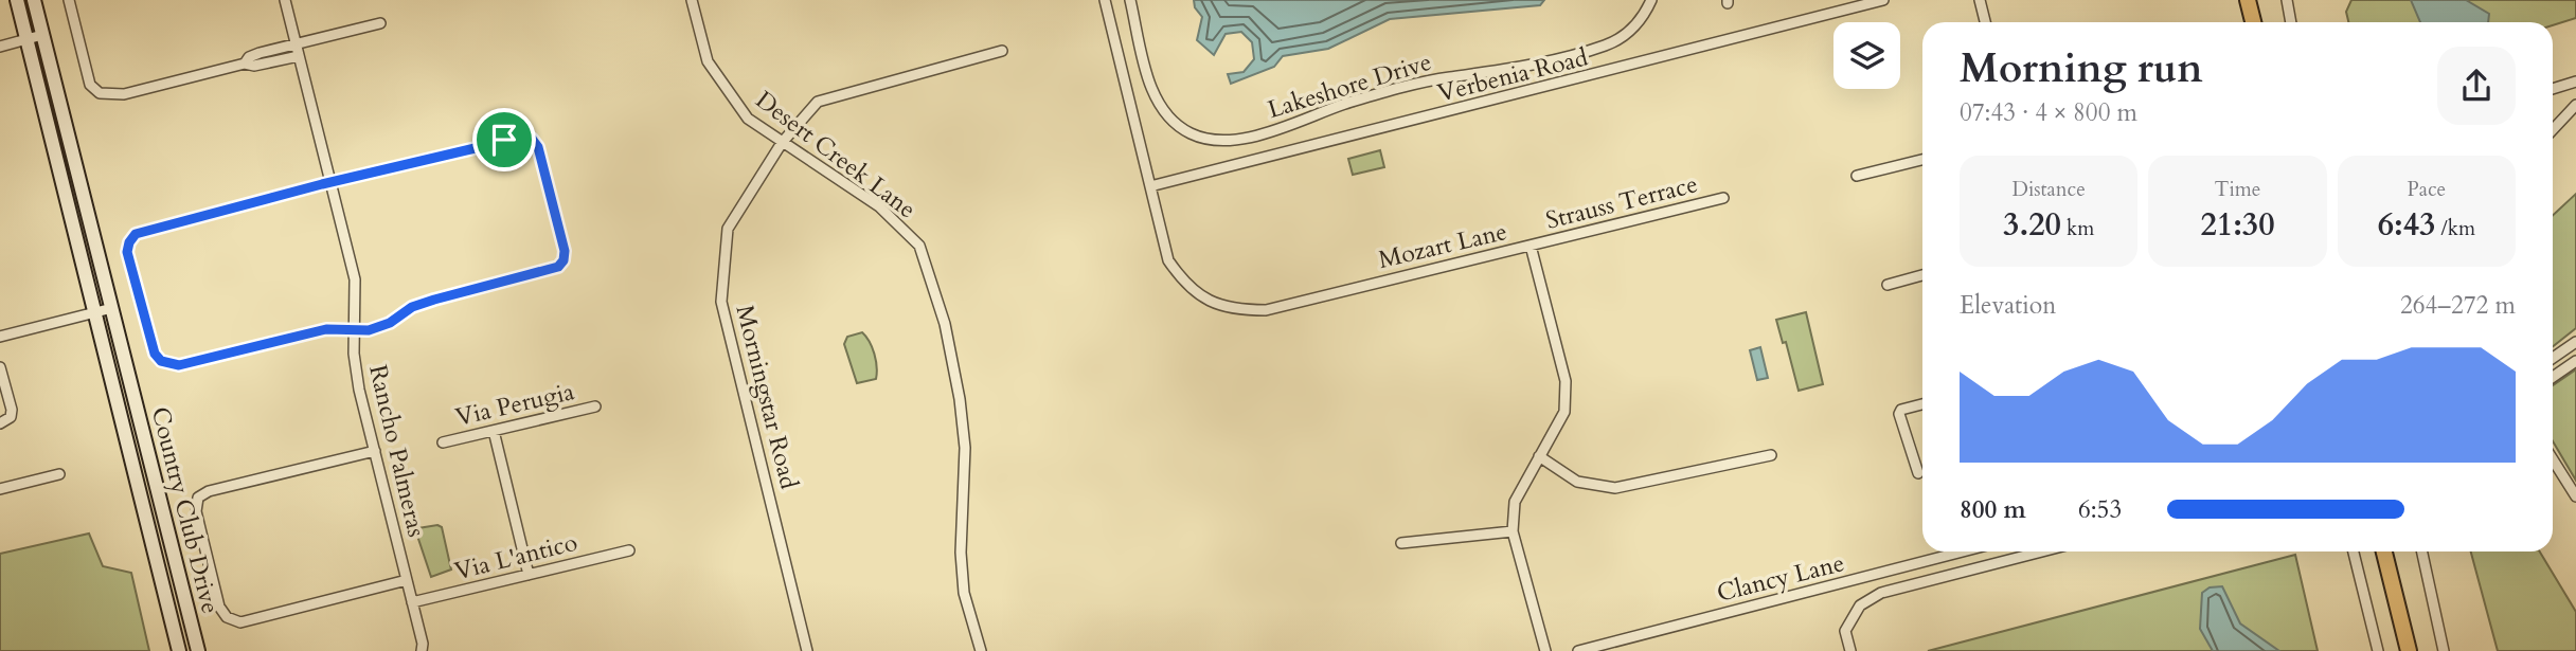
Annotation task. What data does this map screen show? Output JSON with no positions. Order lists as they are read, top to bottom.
{
  "streets": {
    "main road": ["Country Club Drive"],
    "street": [
      "Verbenia Road",
      "Lakeshore Drive",
      "Desert Creek Lane",
      "Strauss Terrace",
      "Mozart Lane",
      "Morningstar Road",
      "Via Perugia",
      "Rancho Palmeras",
      "Via L'antico",
      "Clancy Lane"
    ]
  },
  "crossings": [
    ["Verbenia Road", "Mozart Lane"],
    ["Desert Creek Lane", "Morningstar Road"],
    ["Strauss Terrace", "Mozart Lane"],
    ["Rancho Palmeras", "Via L'antico"]
  ],
  "page": {
    "heading": ["Morning run", "07:43 · 4 × 800 m"],
    "stats": [
      ["Distance", "3.20 km"],
      ["Time", "21:30"],
      ["Pace", "6:43 /km"]
    ],
    "chart": ["Elevation", "264–272 m"],
    "list": [
      {
        "name": "800 m",
        "note": "6:53"
      }
    ]
  }
}
